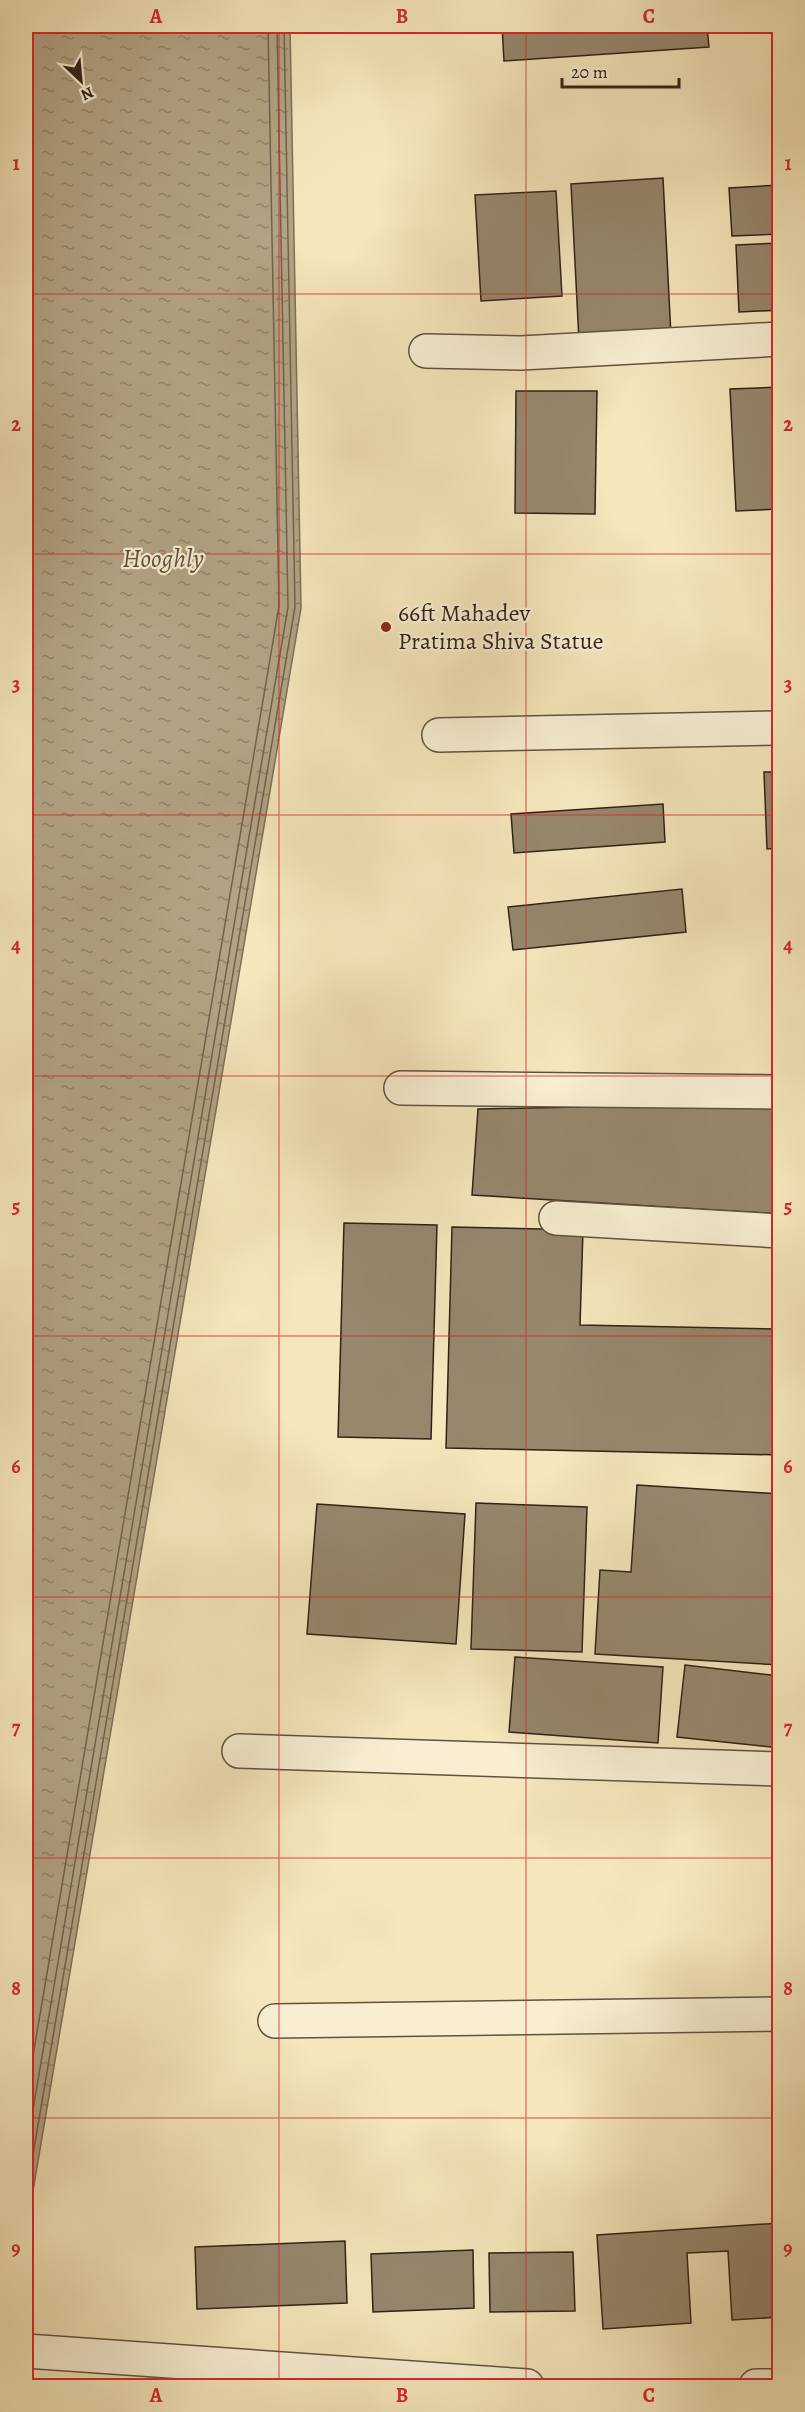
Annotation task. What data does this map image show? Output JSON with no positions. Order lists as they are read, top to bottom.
{
  "water": ["Hooghly"],
  "places": ["66ft Mahadev Pratima Shiva Statue"],
  "scale_bar": "20 m",
  "north": "bottom right",
  "grid": {
    "columns": ["A", "B", "C"],
    "rows": [
      "1",
      "2",
      "3",
      "4",
      "5",
      "6",
      "7",
      "8",
      "9"
    ]
  }
}
